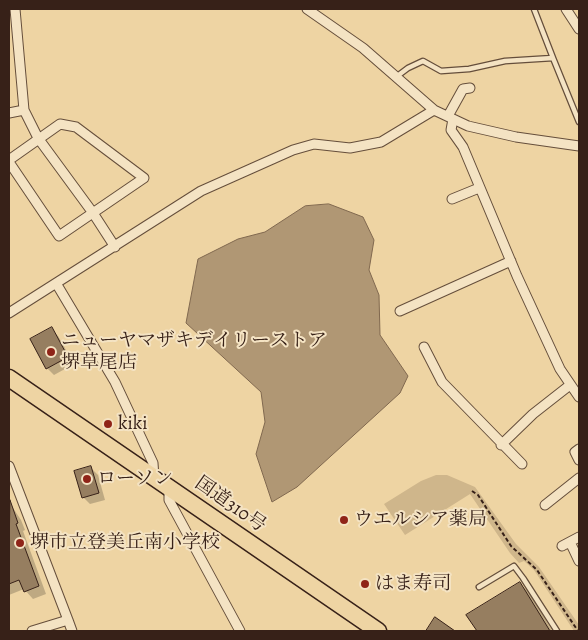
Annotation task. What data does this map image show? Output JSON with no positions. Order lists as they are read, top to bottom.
{
  "streets": {
    "highway": ["国道310号"]
  },
  "places": [
    "ニューヤマザキデイリーストア 堺草尾店",
    "kiki",
    "ローソン",
    "ウエルシア薬局",
    "堺市立登美丘南小学校",
    "はま寿司"
  ]
}
